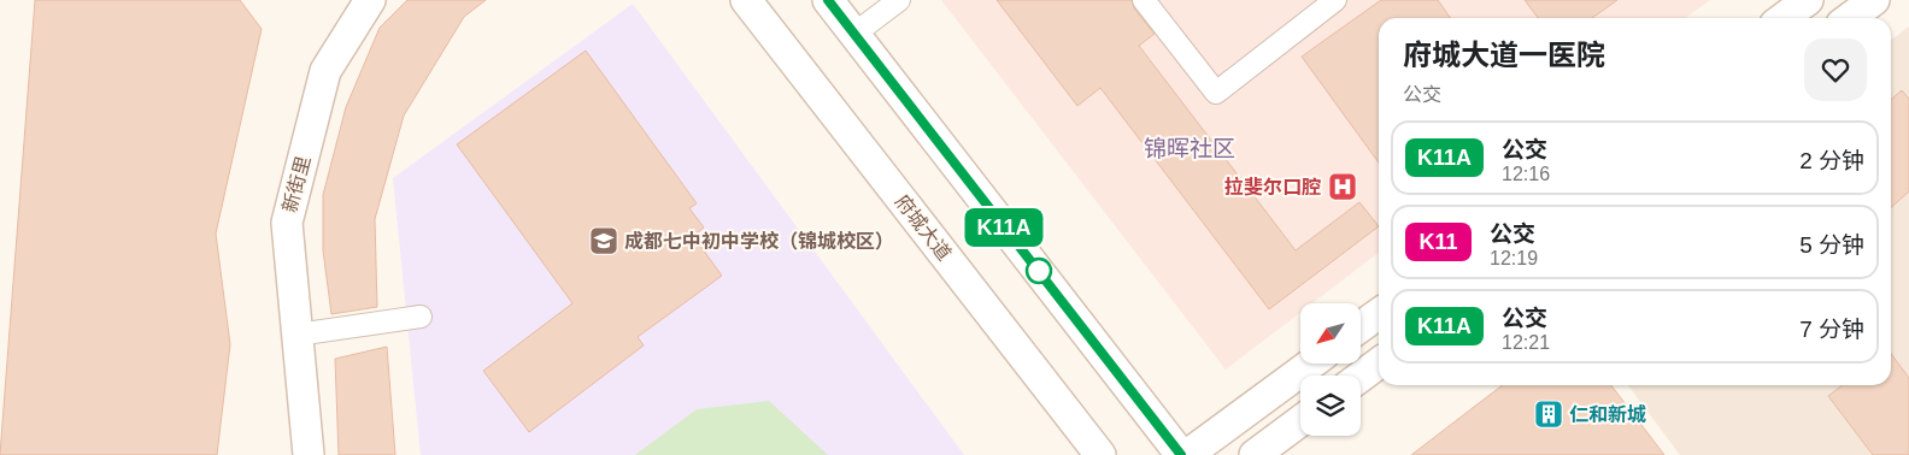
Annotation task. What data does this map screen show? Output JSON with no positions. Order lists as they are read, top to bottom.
{
  "streets": {
    "main road": ["新街里", "府城大道"]
  },
  "districts": ["锦晖社区"],
  "places": {
    "hospital": ["拉斐尔口腔"],
    "school or university": ["成都七中初中学校（锦城校区）"],
    "building": ["仁和新城"]
  },
  "lines": ["bus line K11A"],
  "north": "bottom left",
  "page": {
    "on_map": "K11A",
    "heading": ["府城大道一医院", "公交"],
    "list": [
      {
        "mark": "K11A",
        "name": "公交",
        "note": "12:16",
        "value": "2 分钟"
      },
      {
        "mark": "K11",
        "name": "公交",
        "note": "12:19",
        "value": "5 分钟"
      },
      {
        "mark": "K11A",
        "name": "公交",
        "note": "12:21",
        "value": "7 分钟"
      }
    ]
  }
}
